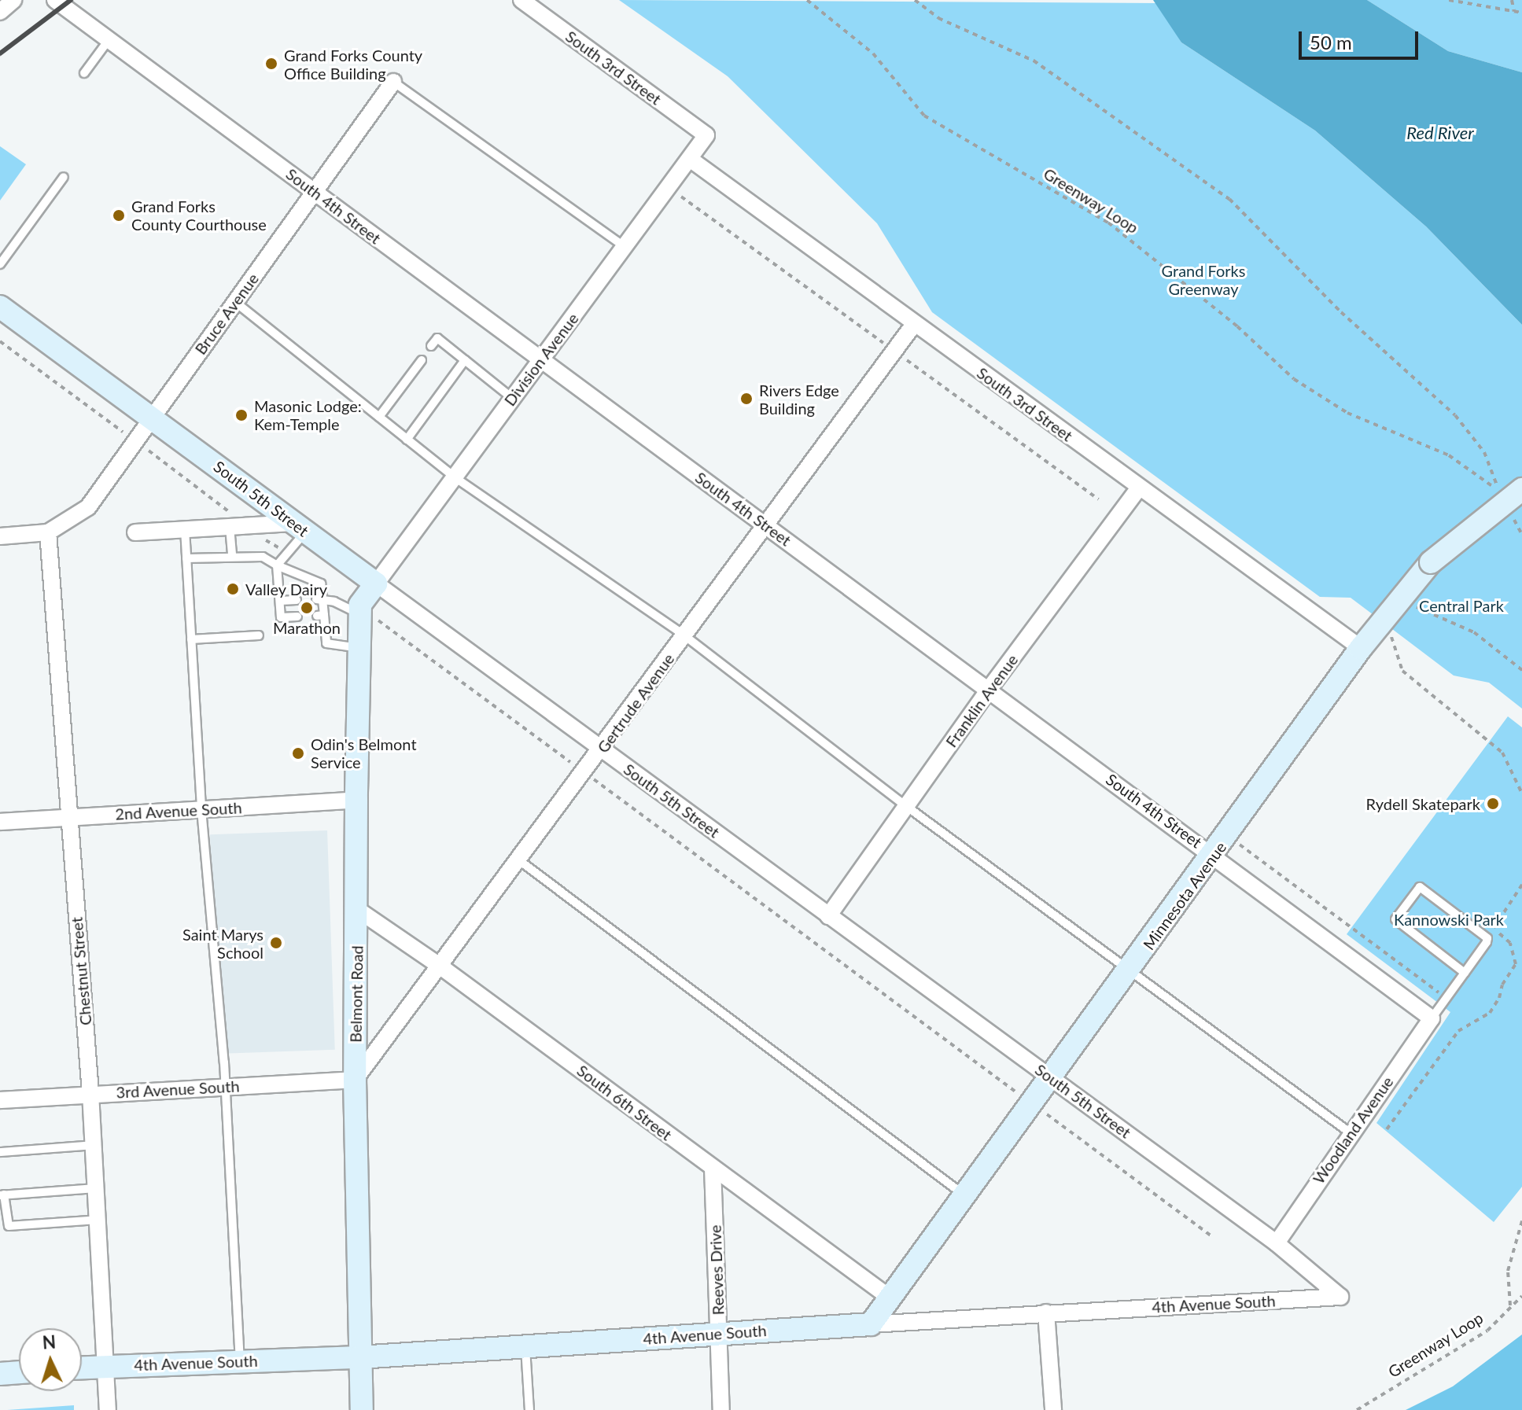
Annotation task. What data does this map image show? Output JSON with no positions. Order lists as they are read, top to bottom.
{
  "streets": {
    "street": [
      "South 3rd Street",
      "South 4th Street",
      "Bruce Avenue",
      "Division Avenue",
      "South 5th Street",
      "Franklin Avenue",
      "Gertrude Avenue",
      "2nd Avenue South",
      "Minnesota Avenue",
      "Chestnut Street",
      "Belmont Road",
      "3rd Avenue South",
      "South 6th Street",
      "Woodland Avenue",
      "Reeves Drive",
      "4th Avenue South"
    ],
    "path": ["Greenway Loop"]
  },
  "crossings": [
    ["South 3rd Street", "Division Avenue"],
    ["South 3rd Street", "Franklin Avenue"],
    ["South 3rd Street", "Gertrude Avenue"],
    ["South 3rd Street", "Minnesota Avenue"],
    ["South 4th Street", "Bruce Avenue"],
    ["South 4th Street", "Division Avenue"],
    ["South 4th Street", "Franklin Avenue"],
    ["South 4th Street", "Gertrude Avenue"],
    ["South 4th Street", "Minnesota Avenue"],
    ["South 4th Street", "Woodland Avenue"],
    ["Bruce Avenue", "South 5th Street"],
    ["Bruce Avenue", "Chestnut Street"],
    ["Division Avenue", "South 5th Street"],
    ["South 5th Street", "Franklin Avenue"],
    ["South 5th Street", "Gertrude Avenue"],
    ["South 5th Street", "Minnesota Avenue"],
    ["South 5th Street", "Woodland Avenue"],
    ["South 5th Street", "4th Avenue South"],
    ["Gertrude Avenue", "Belmont Road"],
    ["Gertrude Avenue", "3rd Avenue South"],
    ["Gertrude Avenue", "South 6th Street"],
    ["2nd Avenue South", "Chestnut Street"],
    ["2nd Avenue South", "Belmont Road"],
    ["Minnesota Avenue", "South 6th Street"],
    ["Minnesota Avenue", "4th Avenue South"],
    ["Chestnut Street", "3rd Avenue South"],
    ["Chestnut Street", "4th Avenue South"],
    ["Belmont Road", "3rd Avenue South"],
    ["Belmont Road", "South 6th Street"],
    ["Belmont Road", "4th Avenue South"],
    ["South 6th Street", "Reeves Drive"],
    ["Reeves Drive", "4th Avenue South"]
  ],
  "water": ["Red River"],
  "parks": ["Grand Forks Greenway", "Central Park", "Kannowski Park"],
  "places": [
    "Grand Forks County Office Building",
    "Grand Forks County Courthouse",
    "Rivers Edge Building",
    "Masonic Lodge: Kem-Temple",
    "Valley Dairy",
    "Marathon",
    "Odin's Belmont Service",
    "Rydell Skatepark",
    "Saint Marys School"
  ],
  "scale_bar": "50 m",
  "north": "top"
}
